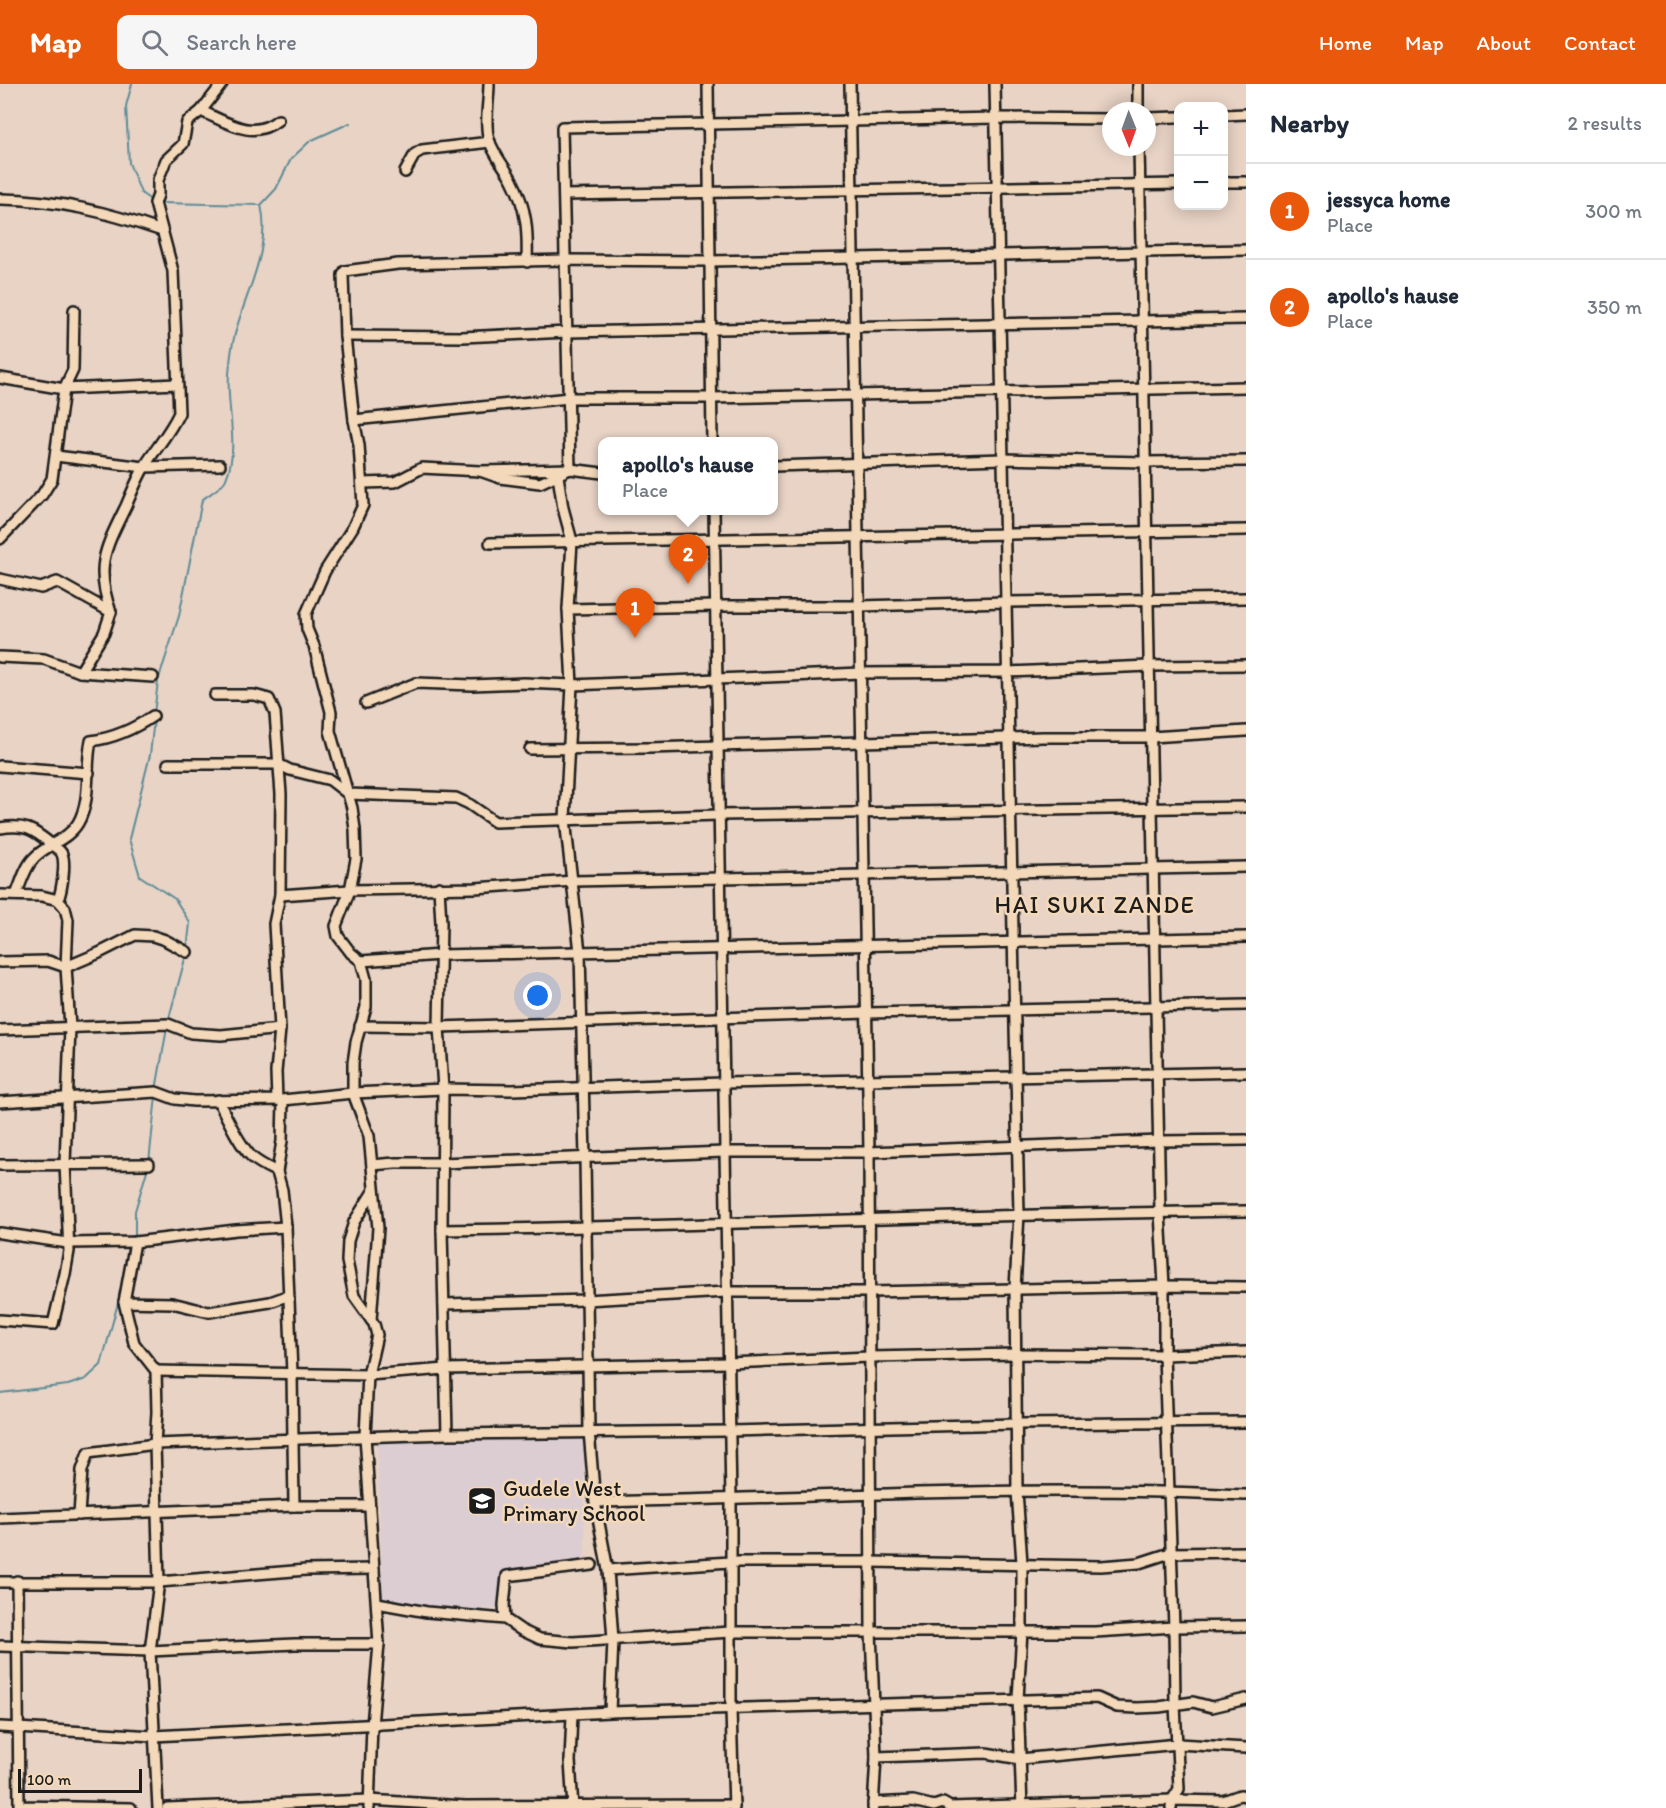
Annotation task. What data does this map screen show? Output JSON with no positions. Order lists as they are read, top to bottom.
{
  "districts": ["HAI SUKI ZANDE"],
  "places": {
    "school or university": ["Gudele West Primary School"]
  },
  "scale_bar": "100 m",
  "north": "bottom",
  "page": {
    "header": "Map",
    "search": "Search here",
    "nav": [
      "Home",
      "Map",
      "About",
      "Contact"
    ],
    "heading": ["Nearby", "2 results"],
    "map_buttons": ["+", "−"],
    "list": [
      {
        "mark": "1",
        "name": "jessyca home",
        "note": "Place",
        "value": "300 m"
      },
      {
        "mark": "2",
        "name": "apollo's hause",
        "note": "Place",
        "value": "350 m"
      }
    ],
    "popup": ["apollo's hause", "Place"],
    "pins": ["2", "1"],
    "scale": "100 m"
  }
}
